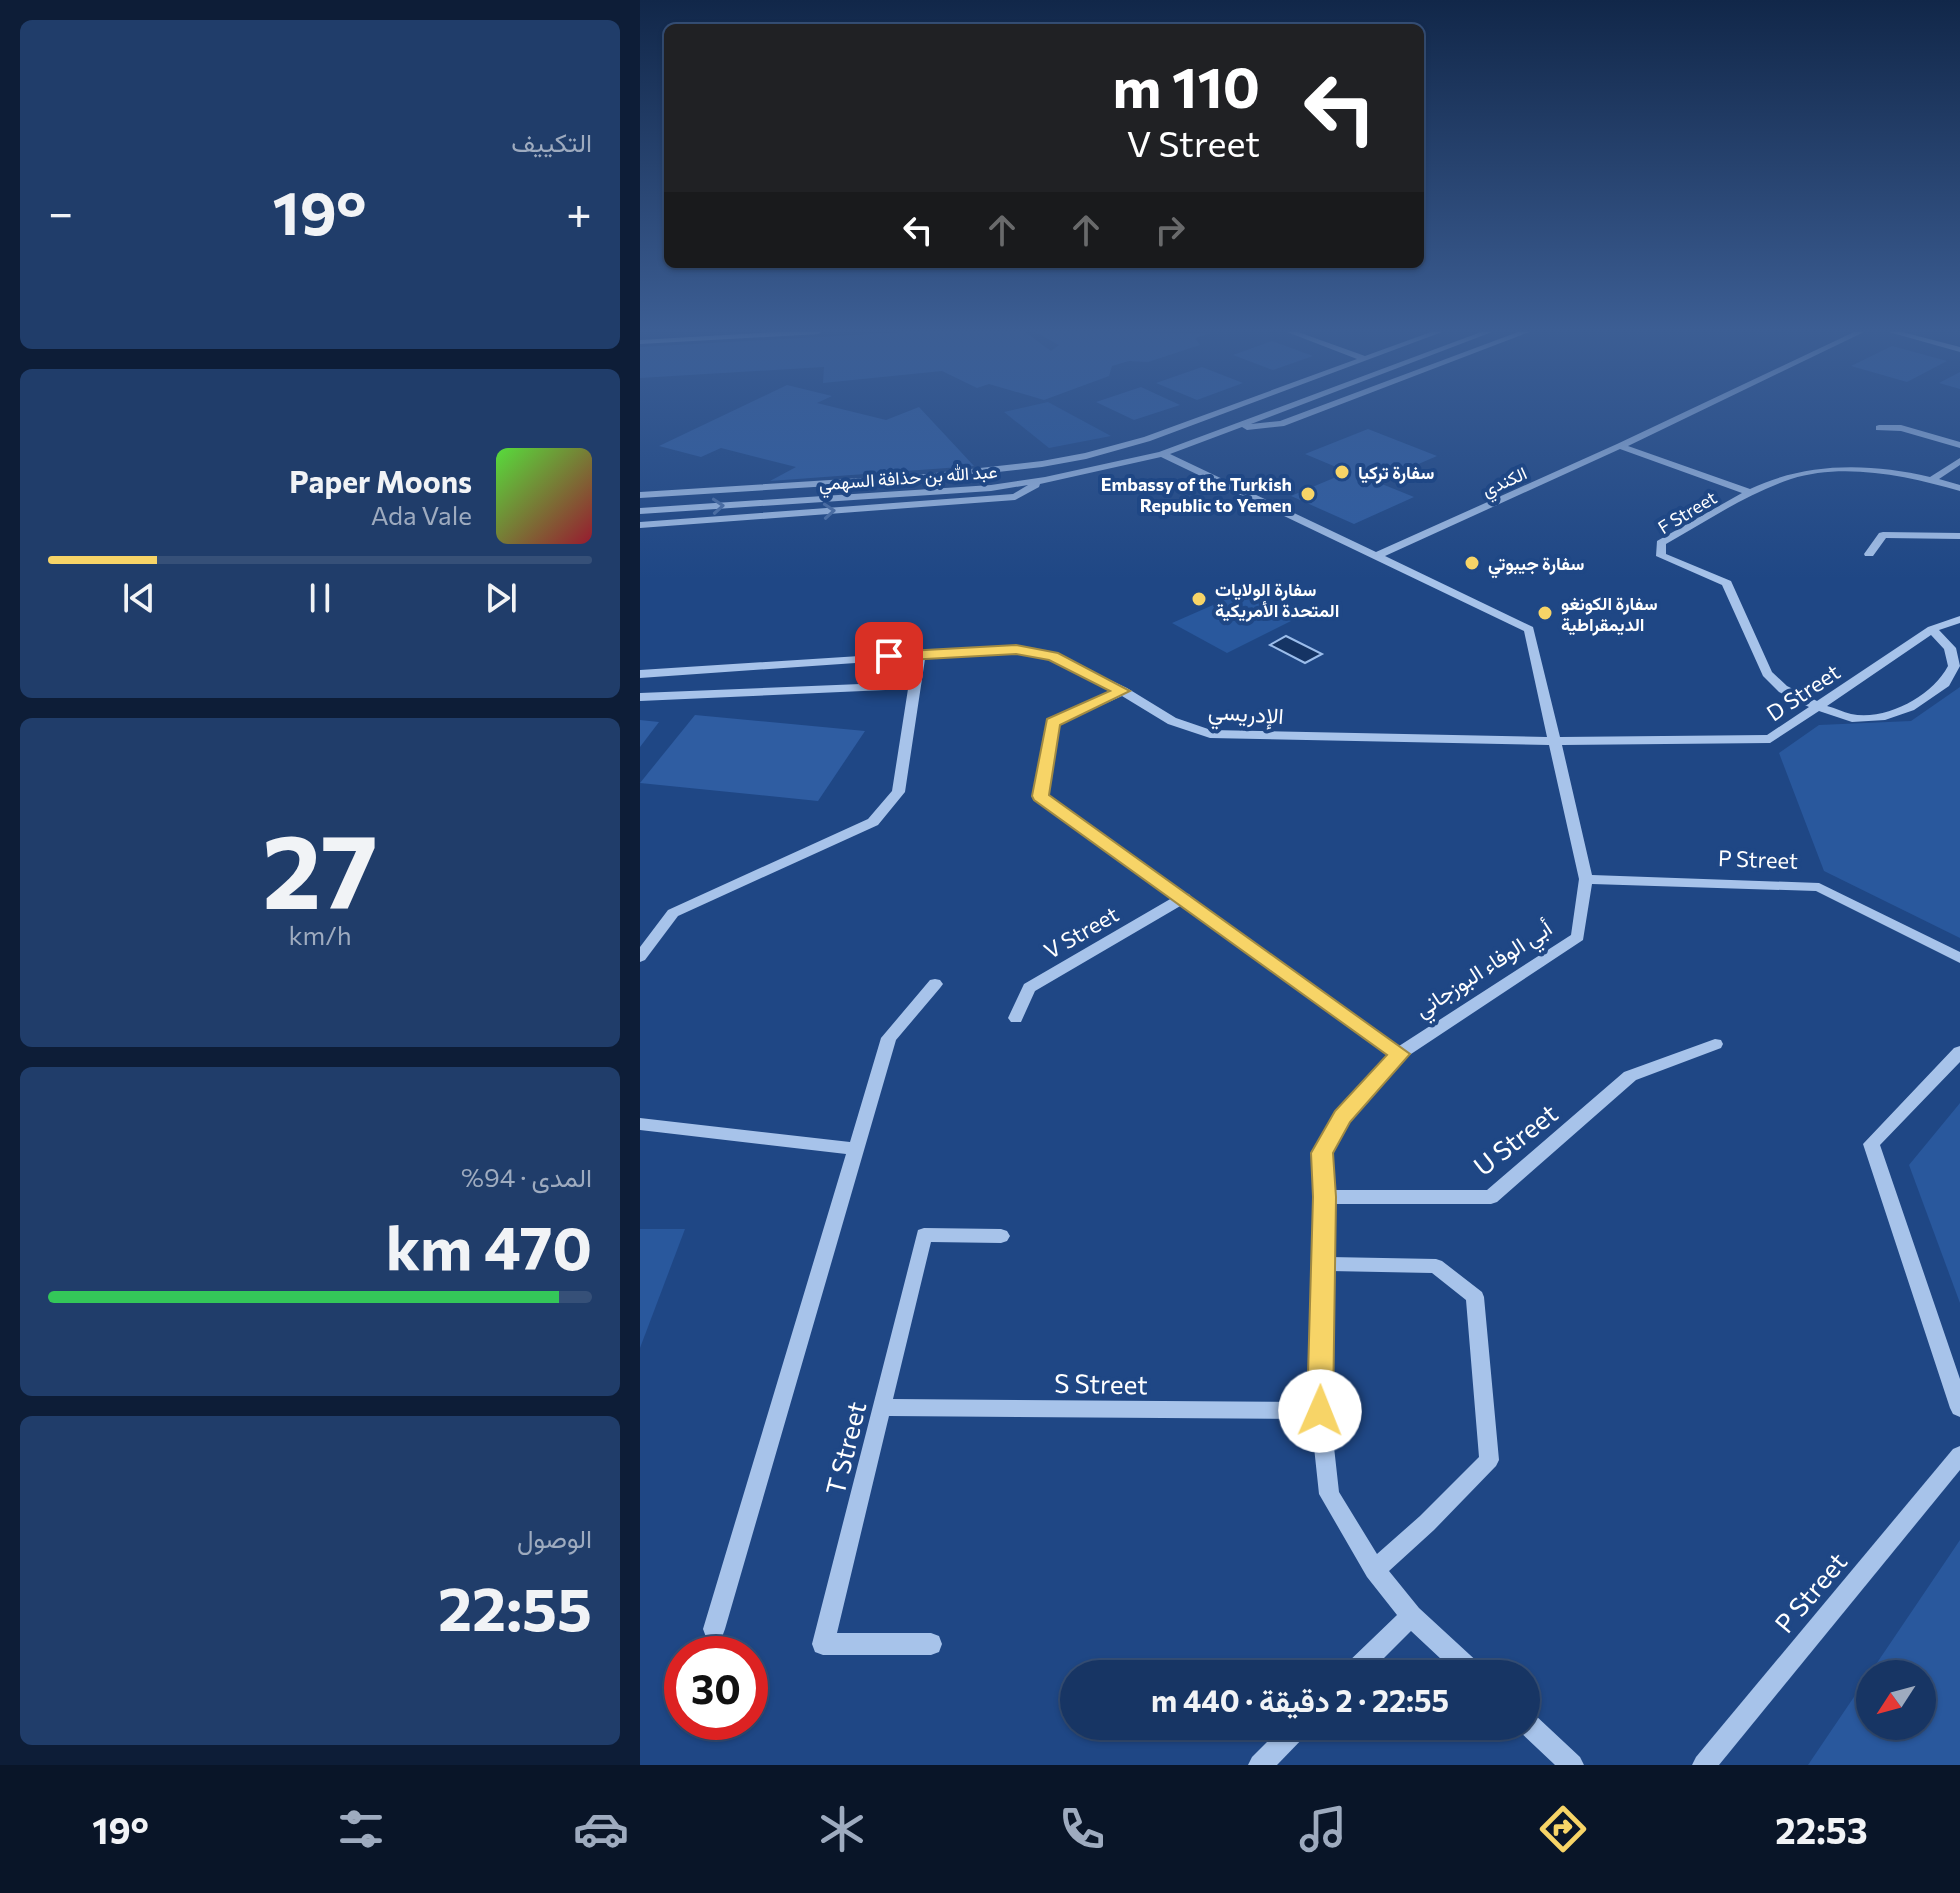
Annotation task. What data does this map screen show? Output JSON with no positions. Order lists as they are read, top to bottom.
{
  "streets": {
    "street": [
      "عبد الله بن حذافة السهمي",
      "الكندي",
      "F Street",
      "D Street",
      "الإدريسي",
      "P Street",
      "V Street",
      "أبي الوفاء البوزجاني",
      "U Street",
      "S Street",
      "T Street"
    ]
  },
  "crossings": [
    ["عبد الله بن حذافة السهمي", "أبي الوفاء البوزجاني"],
    ["الكندي", "أبي الوفاء البوزجاني"],
    ["F Street", "D Street"],
    ["D Street", "الإدريسي"],
    ["D Street", "أبي الوفاء البوزجاني"],
    ["الإدريسي", "أبي الوفاء البوزجاني"],
    ["P Street", "أبي الوفاء البوزجاني"],
    ["أبي الوفاء البوزجاني", "U Street"],
    ["أبي الوفاء البوزجاني", "S Street"],
    ["S Street", "T Street"]
  ],
  "places": [
    "سفارة تركيا",
    "Embassy of the Turkish Republic to Yemen",
    "سفارة جيبوتي",
    "سفارة الولايات المتحدة الأمريكية",
    "سفارة الكونغو الديمقراطية"
  ],
  "north": "bottom left",
  "page": {
    "tile": [
      "التكييف",
      ["27", "km/h"],
      ["المدى · 94%", "470 km"],
      ["الوصول", "22:55"]
    ],
    "turn": ["110 m", "V Street"],
    "heat": ["−", "19°", "+"],
    "song": ["Paper Moons", "Ada Vale"],
    "limit": "30",
    "trip": "22:55 · 2 دقيقة · 440 m",
    "tabs": ["22:53", "19°"]
  }
}
